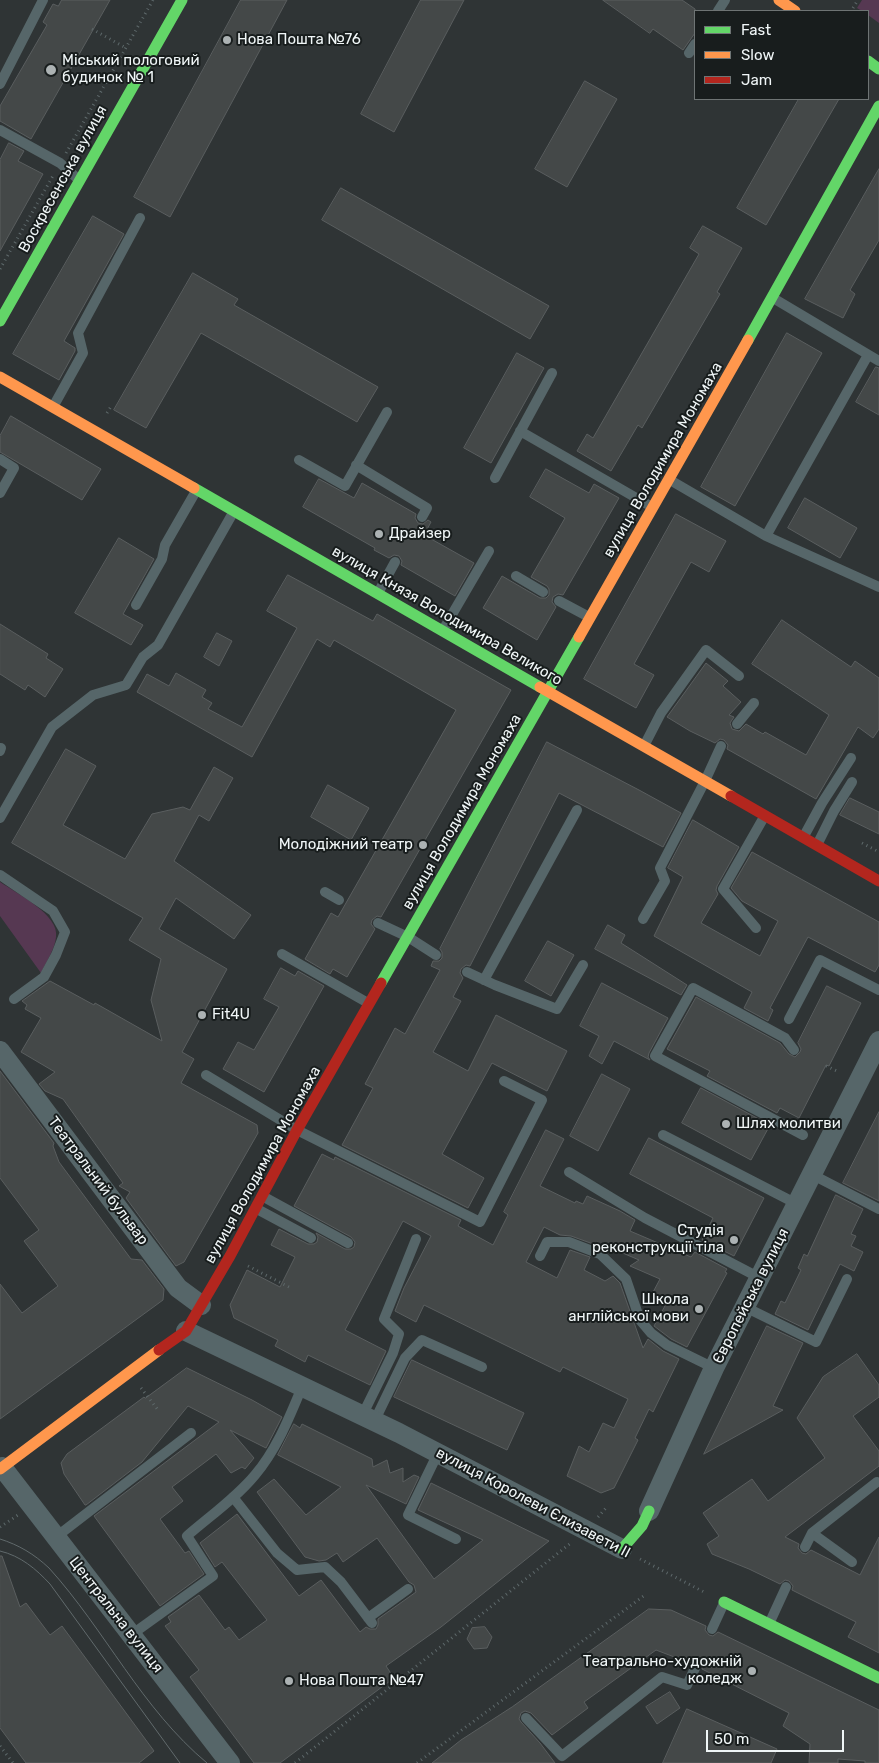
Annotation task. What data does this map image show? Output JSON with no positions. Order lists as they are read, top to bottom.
{
  "streets": {
    "main road": [
      "Воскресенська вулиця",
      "вулиця Володимира Мономаха",
      "вулиця Князя Володимира Великого",
      "Європейська вулиця"
    ],
    "street": ["Театральний бульвар", "вулиця Королеви Єлизавети ІІ", "Центральна вулиця"]
  },
  "crossings": [
    ["вулиця Володимира Мономаха", "вулиця Князя Володимира Великого"],
    ["вулиця Володимира Мономаха", "Театральний бульвар"],
    ["вулиця Володимира Мономаха", "вулиця Королеви Єлизавети ІІ"],
    ["вулиця Володимира Мономаха", "Центральна вулиця"],
    ["Європейська вулиця", "вулиця Королеви Єлизавети ІІ"]
  ],
  "places": [
    "Нова Пошта №76",
    "Міський пологовий будинок № 1",
    "Драйзер",
    "Молодіжний театр",
    "Fit4U",
    "Шлях молитви",
    "Студія реконструкції тіла",
    "Школа англійської мови",
    "Театрально-художній коледж",
    "Нова Пошта №47"
  ],
  "legend": ["Fast", "Slow", "Jam"],
  "scale_bar": "50 m"
}
